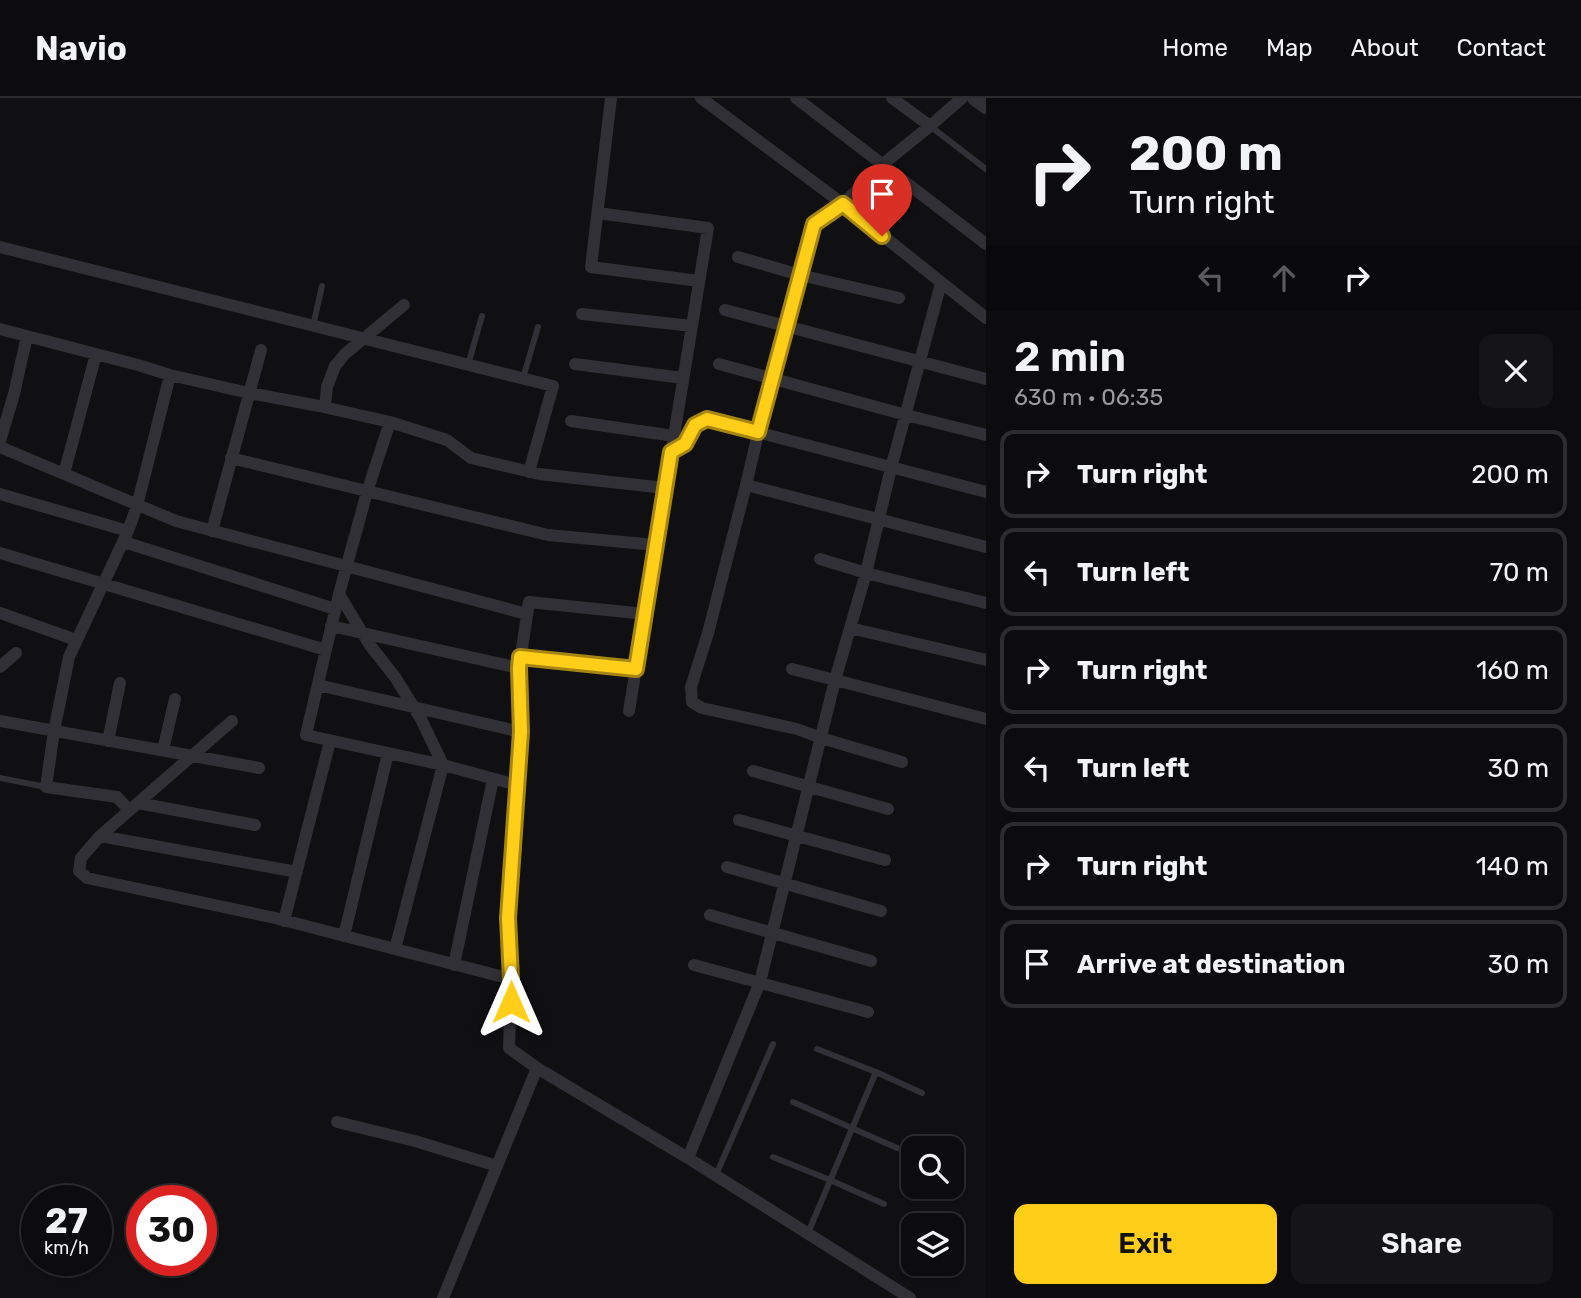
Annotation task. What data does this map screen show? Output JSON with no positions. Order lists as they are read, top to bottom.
{
  "page": {
    "header": "Navio",
    "nav": [
      "Home",
      "Map",
      "About",
      "Contact"
    ],
    "turn": ["200 m", "Turn right"],
    "heading": ["2 min", "630 m · 06:35"],
    "list": [
      {
        "name": "Turn right",
        "value": "200 m"
      },
      {
        "name": "Turn left",
        "value": "70 m"
      },
      {
        "name": "Turn right",
        "value": "160 m"
      },
      {
        "name": "Turn left",
        "value": "30 m"
      },
      {
        "name": "Turn right",
        "value": "140 m"
      },
      {
        "name": "Arrive at destination",
        "value": "30 m"
      }
    ],
    "speed": "27 km/h",
    "limit": "30",
    "buttons": ["Exit", "Share"]
  }
}
